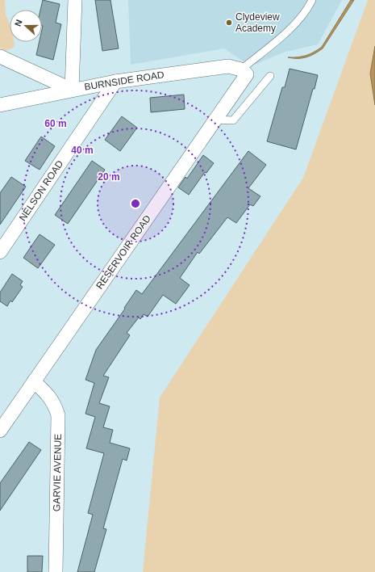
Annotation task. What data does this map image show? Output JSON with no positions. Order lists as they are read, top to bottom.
{
  "streets": {
    "street": [
      "BURNSIDE ROAD",
      "NELSON ROAD",
      "RESERVOIR ROAD",
      "GARVIE AVENUE"
    ]
  },
  "crossings": [
    ["BURNSIDE ROAD", "NELSON ROAD"],
    ["BURNSIDE ROAD", "RESERVOIR ROAD"],
    ["RESERVOIR ROAD", "GARVIE AVENUE"]
  ],
  "places": ["Clydeview Academy"],
  "north": "left",
  "rings": ["60 m", "40 m", "20 m"]
}
